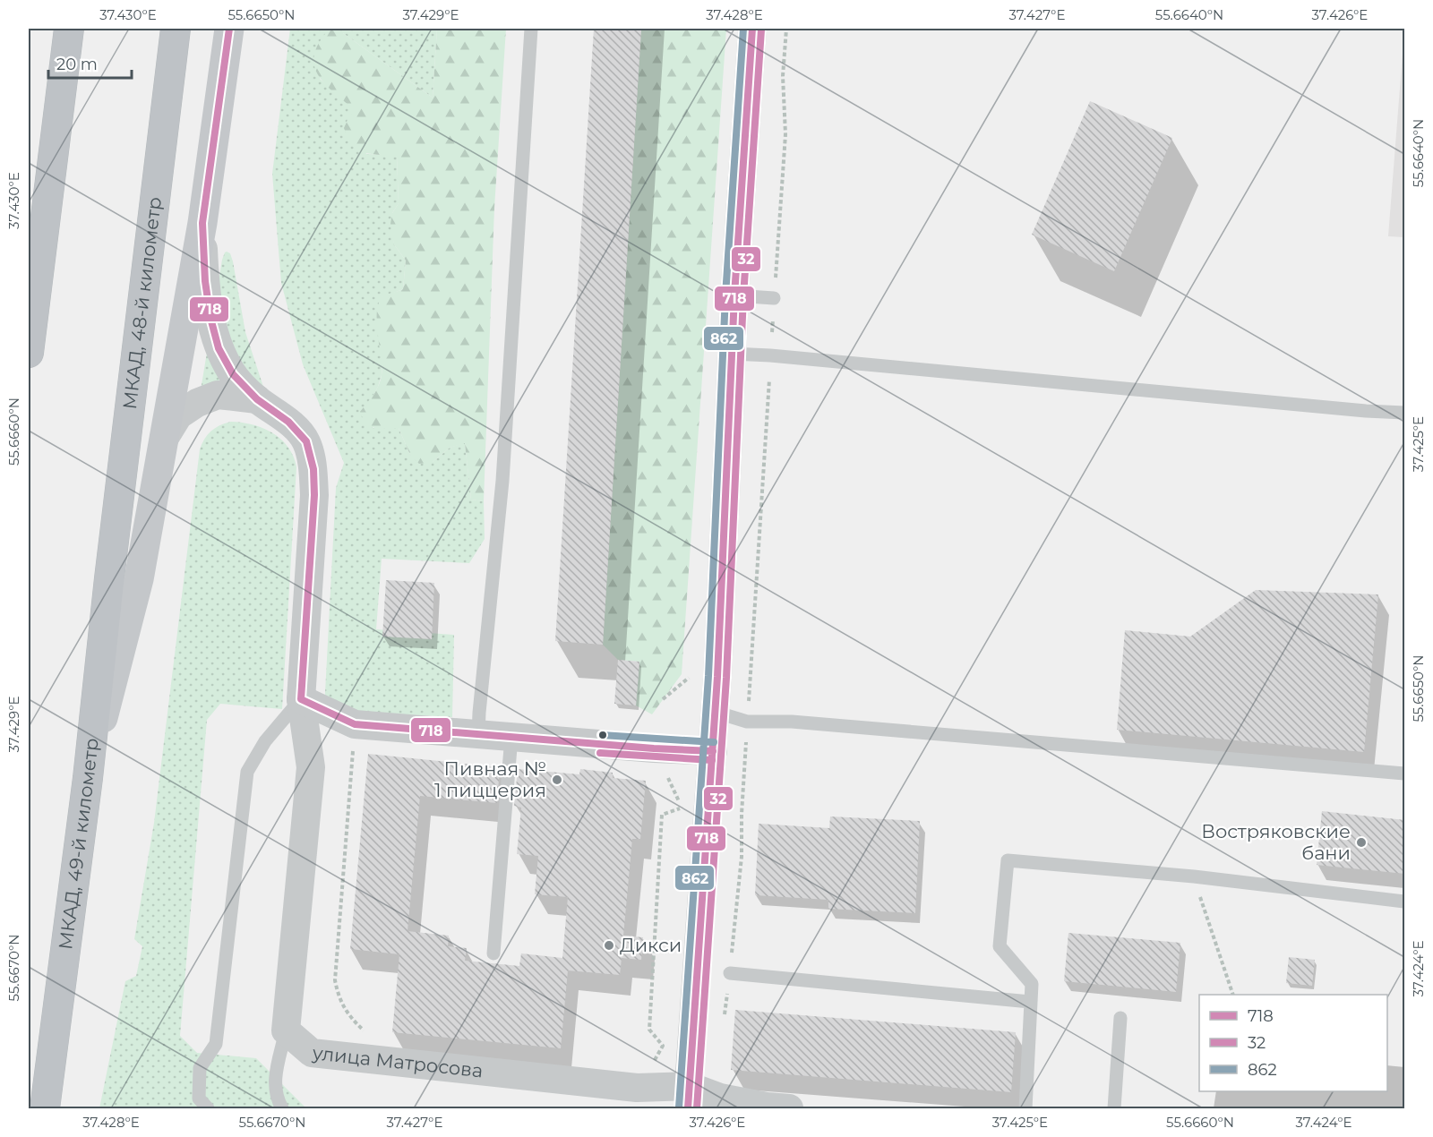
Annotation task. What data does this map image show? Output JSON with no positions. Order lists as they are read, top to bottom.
{
  "streets": {
    "highway": ["МКАД, 48-й километр", "МКАД, 49-й километр"],
    "street": ["улица Матросова"]
  },
  "crossings": [
    ["МКАД, 48-й километр", "МКАД, 49-й километр"]
  ],
  "places": ["Пивная № 1 пиццерия", "Востряковские бани", "Дикси"],
  "lines": ["transit line 718", "transit line 862", "transit line 32"],
  "legend": ["718", "32", "862"],
  "scale_bar": "20 m",
  "coordinates": [
    "37.430°E",
    "55.6650°N",
    "37.429°E",
    "37.428°E",
    "37.427°E",
    "55.6640°N",
    "37.426°E",
    "55.6660°N",
    "37.425°E",
    "55.6670°N",
    "37.424°E"
  ]
}
